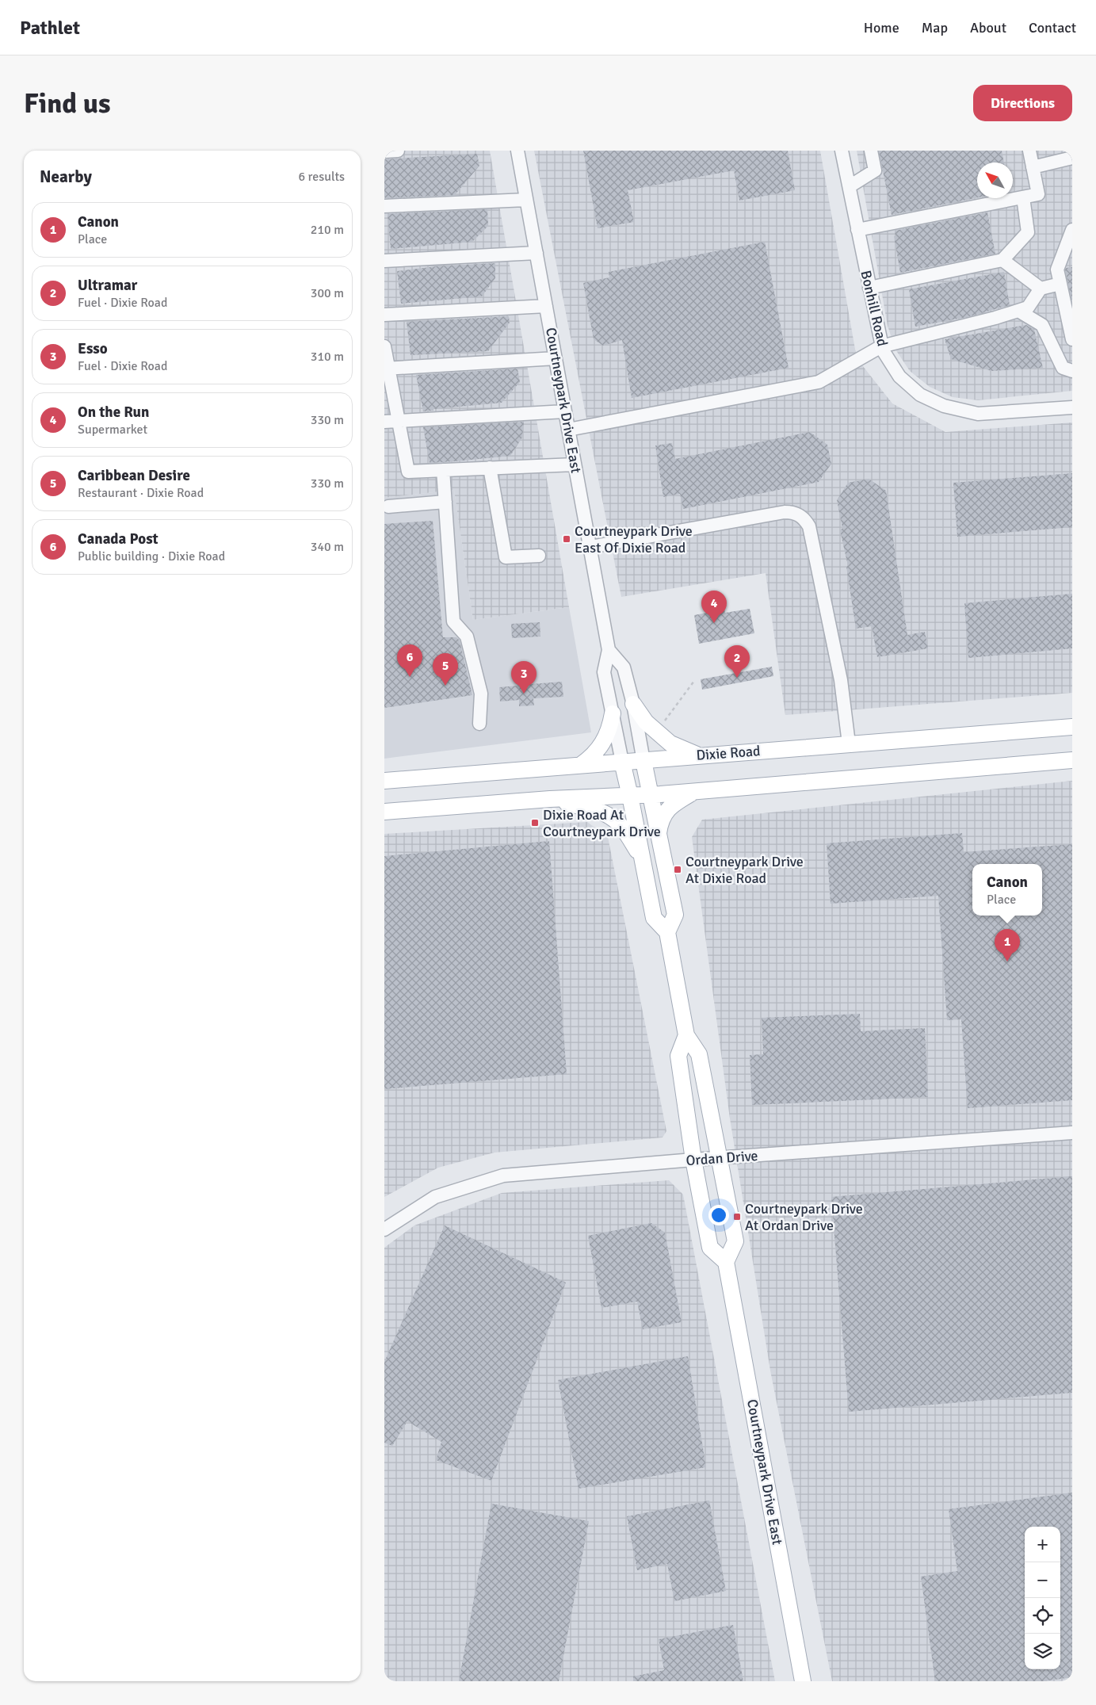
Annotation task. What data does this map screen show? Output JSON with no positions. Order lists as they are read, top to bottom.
{
  "streets": {
    "main road": ["Courtneypark Drive East", "Dixie Road"],
    "street": ["Bonhill Road", "Ordan Drive"]
  },
  "crossings": [
    ["Courtneypark Drive East", "Dixie Road"]
  ],
  "places": {
    "transit": [
      "Courtneypark Drive East Of Dixie Road",
      "Dixie Road At Courtneypark Drive",
      "Courtneypark Drive At Dixie Road",
      "Courtneypark Drive At Ordan Drive"
    ]
  },
  "north": "top left",
  "page": {
    "header": "Pathlet",
    "nav": [
      "Home",
      "Map",
      "About",
      "Contact"
    ],
    "buttons": "Directions",
    "title": "Find us",
    "heading": ["Nearby", "6 results"],
    "list": [
      {
        "mark": "1",
        "name": "Canon",
        "note": "Place",
        "value": "210 m"
      },
      {
        "mark": "2",
        "name": "Ultramar",
        "note": "Fuel · Dixie Road",
        "value": "300 m"
      },
      {
        "mark": "3",
        "name": "Esso",
        "note": "Fuel · Dixie Road",
        "value": "310 m"
      },
      {
        "mark": "4",
        "name": "On the Run",
        "note": "Supermarket",
        "value": "330 m"
      },
      {
        "mark": "5",
        "name": "Caribbean Desire",
        "note": "Restaurant · Dixie Road",
        "value": "330 m"
      },
      {
        "mark": "6",
        "name": "Canada Post",
        "note": "Public building · Dixie Road",
        "value": "340 m"
      }
    ],
    "pins": [
      "4",
      "6",
      "2",
      "5",
      "3",
      "1"
    ],
    "popup": ["Canon", "Place"],
    "map_buttons": ["+", "−"]
  }
}
